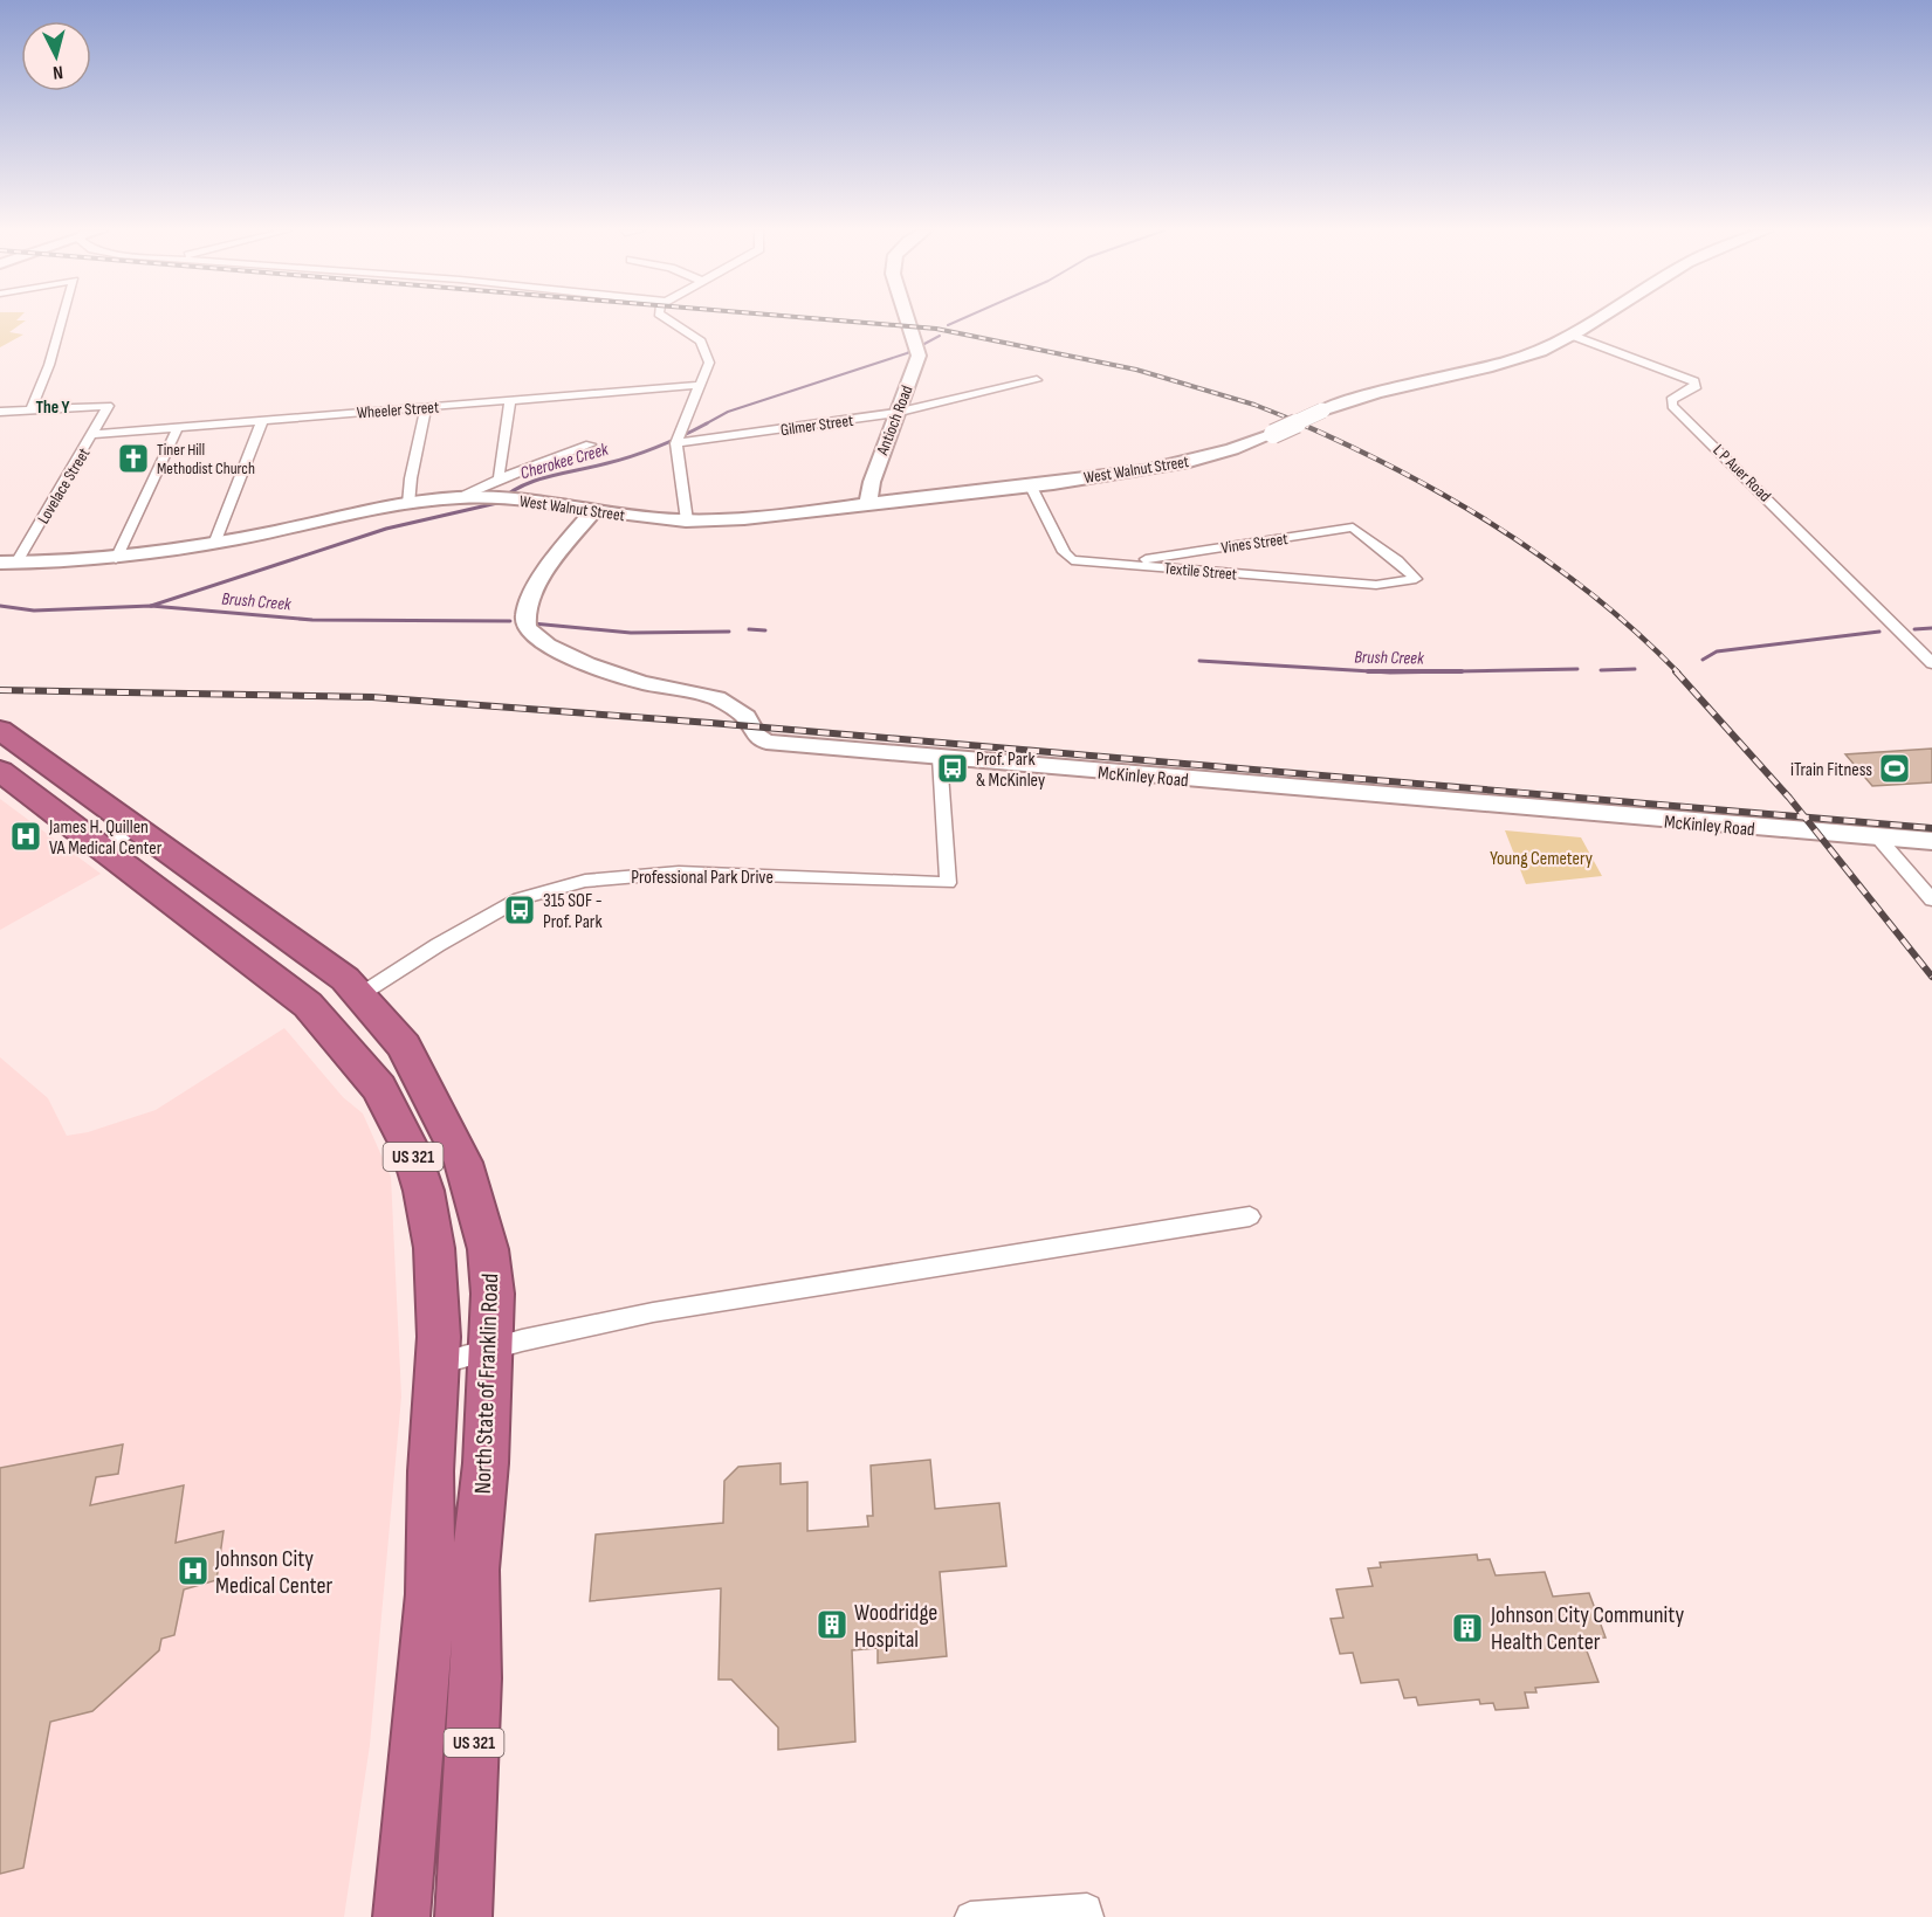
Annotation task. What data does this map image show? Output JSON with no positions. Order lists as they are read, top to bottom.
{
  "streets": {
    "highway": ["US 321", "North State of Franklin Road"],
    "street": [
      "Wheeler Street",
      "Antioch Road",
      "Gilmer Street",
      "West Walnut Street",
      "L P Auer Road",
      "Lovelace Street",
      "Vines Street",
      "Textile Street",
      "McKinley Road",
      "Professional Park Drive"
    ]
  },
  "crossings": [
    ["Wheeler Street", "Lovelace Street"],
    ["Antioch Road", "Gilmer Street"],
    ["Antioch Road", "West Walnut Street"],
    ["West Walnut Street", "L P Auer Road"],
    ["West Walnut Street", "Lovelace Street"],
    ["West Walnut Street", "Textile Street"],
    ["West Walnut Street", "McKinley Road"],
    ["Vines Street", "Textile Street"],
    ["McKinley Road", "Professional Park Drive"],
    ["Professional Park Drive", "North State of Franklin Road"]
  ],
  "districts": ["The Y"],
  "water": ["Cherokee Creek", "Brush Creek"],
  "parks": ["Young Cemetery"],
  "places": {
    "church": ["Tiner Hill Methodist Church"],
    "bus stop": ["Prof. Park & McKinley", "315 SOF - Prof. Park"],
    "sports": ["iTrain Fitness"],
    "hospital": ["James H. Quillen VA Medical Center", "Johnson City Medical Center"],
    "building": ["Woodridge Hospital", "Johnson City Community Health Center"]
  },
  "north": "bottom"
}
